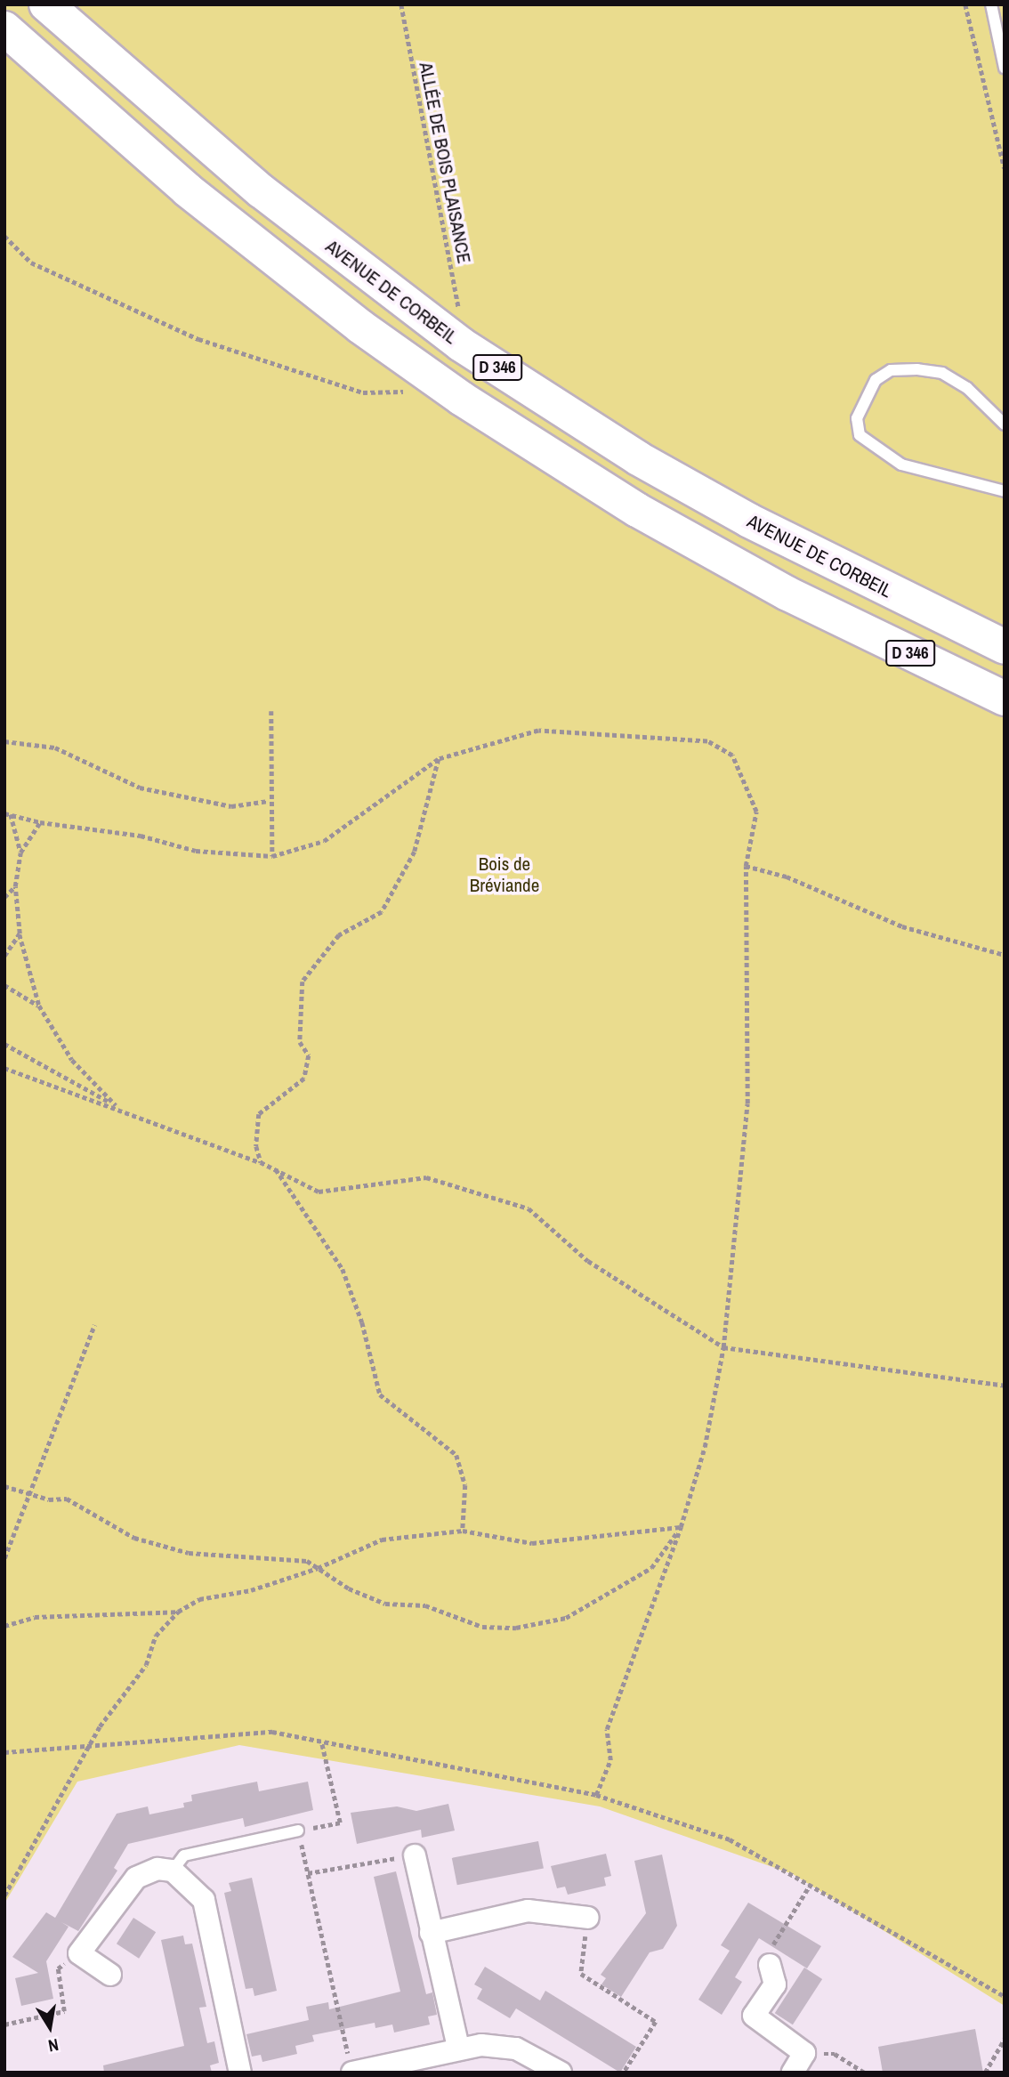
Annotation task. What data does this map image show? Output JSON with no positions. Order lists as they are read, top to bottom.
{
  "streets": {
    "main road": ["AVENUE DE CORBEIL", "D 346"],
    "path": ["ALLÉE DE BOIS PLAISANCE"]
  },
  "parks": ["Bois de Bréviande"],
  "north": "bottom"
}
